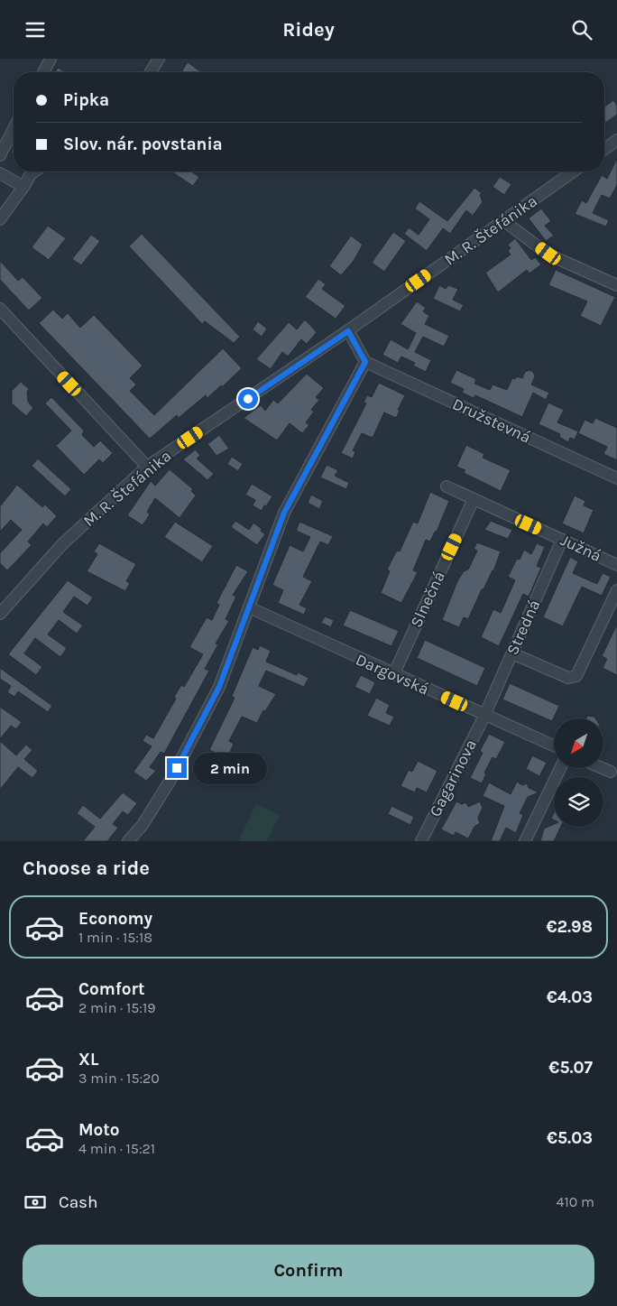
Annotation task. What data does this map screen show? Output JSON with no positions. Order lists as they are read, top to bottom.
{
  "streets": {
    "street": [
      "M. R. Štefánika",
      "Družstevná",
      "Južná",
      "Slnečná",
      "Stredná",
      "Dargovská",
      "Gagarinova"
    ]
  },
  "crossings": [
    ["Južná", "Slnečná"],
    ["Južná", "Stredná"],
    ["Slnečná", "Dargovská"],
    ["Stredná", "Dargovská"],
    ["Stredná", "Gagarinova"],
    ["Dargovská", "Gagarinova"]
  ],
  "north": "bottom left",
  "page": {
    "header": "Ridey",
    "banner": ["Pipka", "Slov. nár. povstania"],
    "bubble": "2 min",
    "heading": "Choose a ride",
    "list": [
      {
        "name": "Economy",
        "note": "1 min · 15:18",
        "value": "€2.98"
      },
      {
        "name": "Comfort",
        "note": "2 min · 15:19",
        "value": "€4.03"
      },
      {
        "name": "XL",
        "note": "3 min · 15:20",
        "value": "€5.07"
      },
      {
        "name": "Moto",
        "note": "4 min · 15:21",
        "value": "€5.03"
      }
    ],
    "pay": ["Cash", "410 m"],
    "buttons": "Confirm"
  }
}
